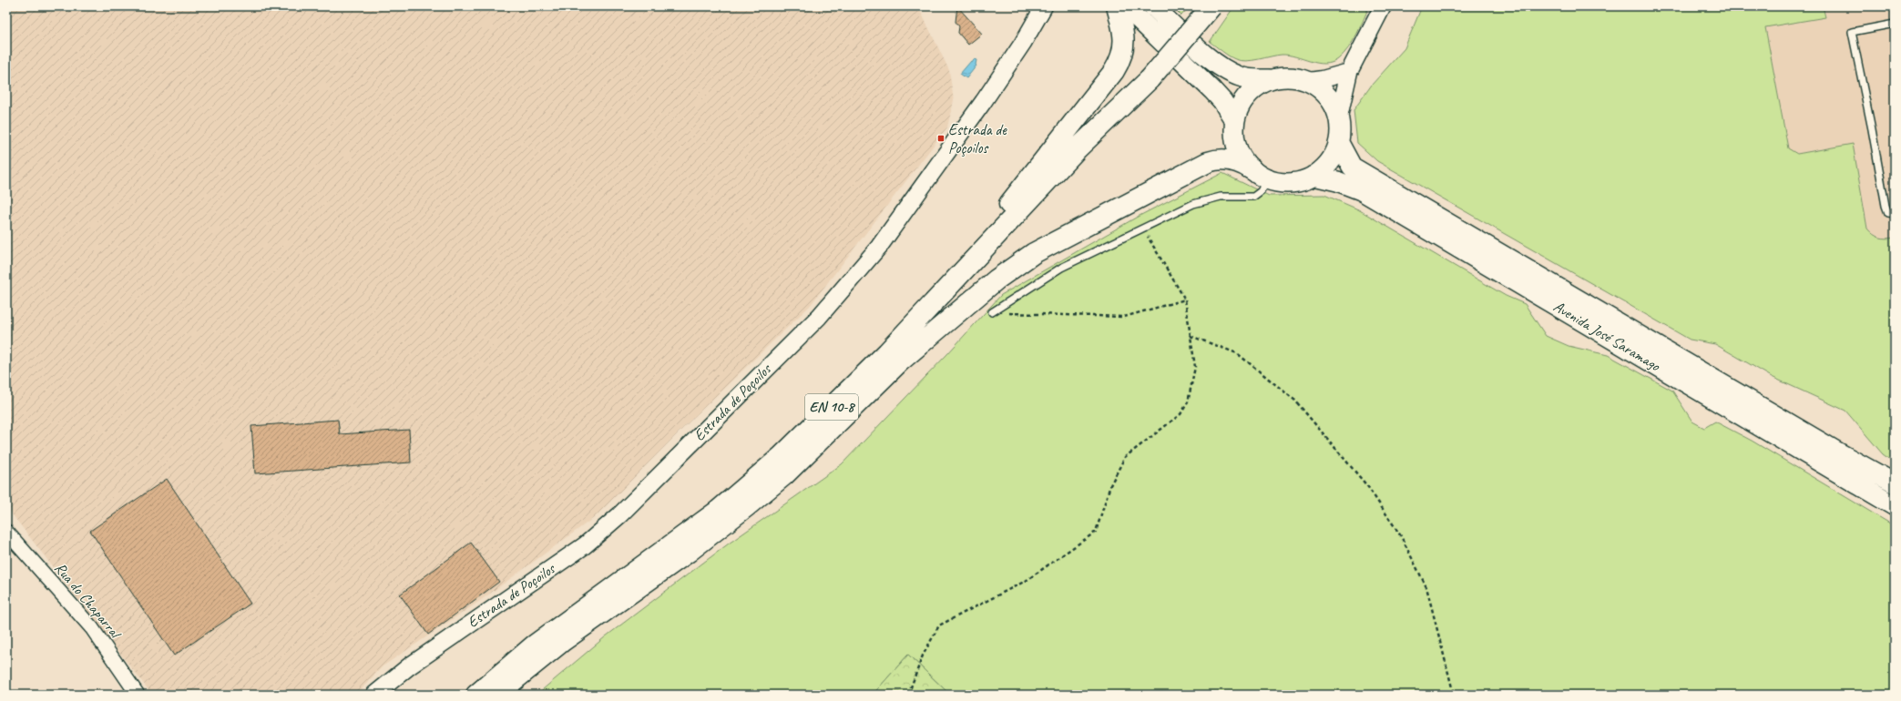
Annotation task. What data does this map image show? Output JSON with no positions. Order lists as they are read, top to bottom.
{
  "streets": {
    "highway": ["EN 10-8"],
    "main road": ["Avenida José Saramago"],
    "street": ["Estrada de Poçoilos", "Rua do Chaparral"]
  },
  "places": {
    "transit": ["Estrada de Poçoilos"]
  }
}
